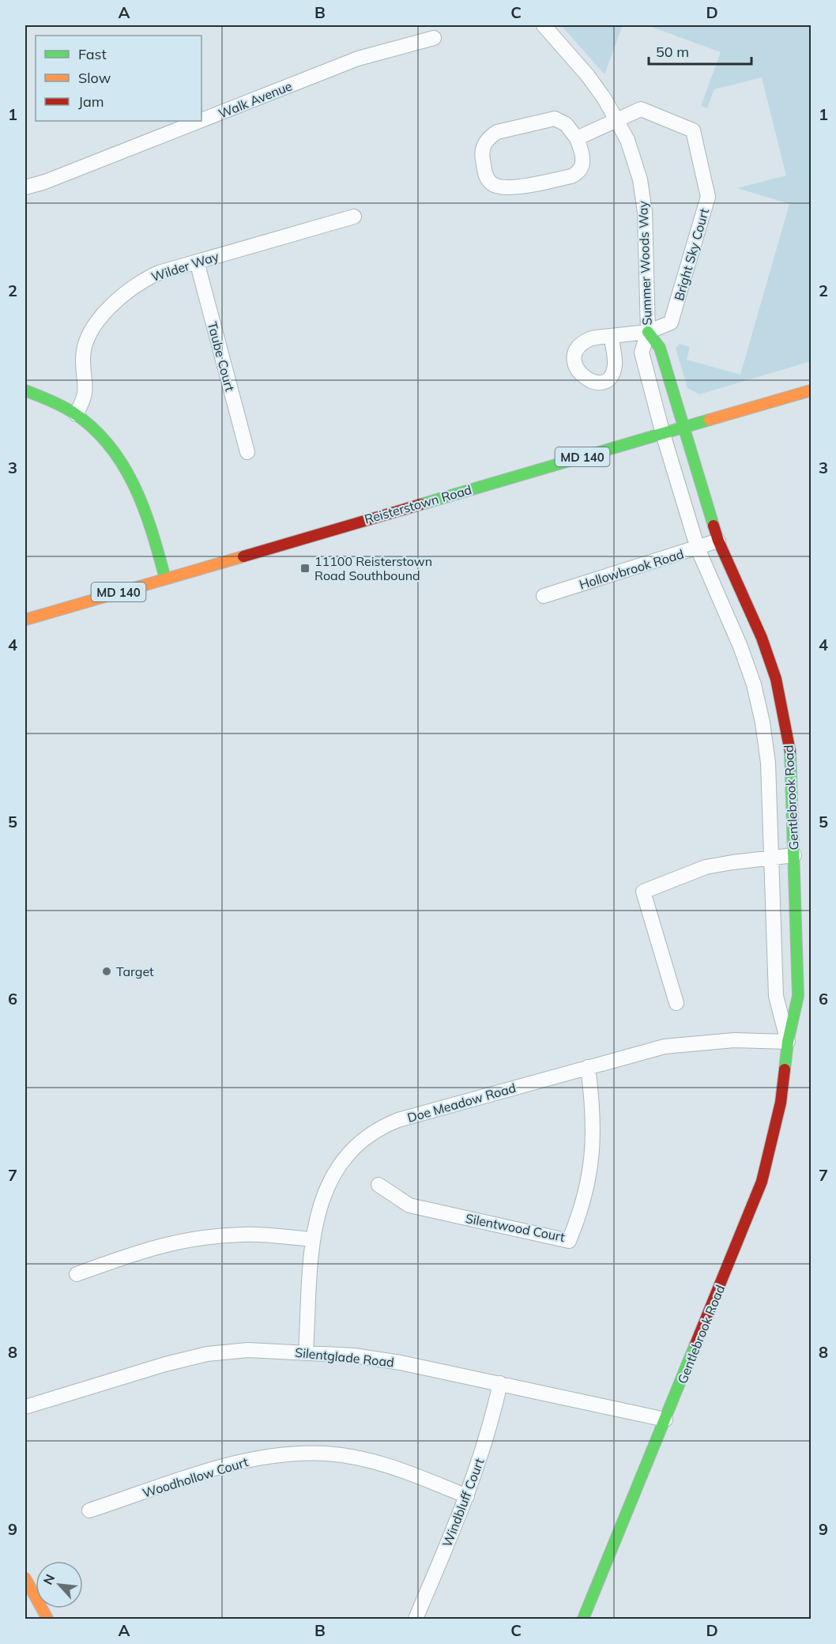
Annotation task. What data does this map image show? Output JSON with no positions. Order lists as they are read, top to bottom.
{
  "streets": {
    "street": [
      "Walk Avenue",
      "Bright Sky Court",
      "Summer Woods Way",
      "Wilder Way",
      "Taube Court",
      "MD 140",
      "Reisterstown Road",
      "Hollowbrook Road",
      "Gentlebrook Road",
      "Doe Meadow Road",
      "Silentwood Court",
      "Silentglade Road",
      "Woodhollow Court",
      "Windbluff Court"
    ]
  },
  "crossings": [
    ["Bright Sky Court", "Summer Woods Way"],
    ["Summer Woods Way", "Reisterstown Road"],
    ["Summer Woods Way", "Gentlebrook Road"],
    ["Wilder Way", "Taube Court"],
    ["Reisterstown Road", "Gentlebrook Road"],
    ["Hollowbrook Road", "Gentlebrook Road"],
    ["Gentlebrook Road", "Doe Meadow Road"],
    ["Gentlebrook Road", "Silentglade Road"],
    ["Doe Meadow Road", "Silentwood Court"],
    ["Doe Meadow Road", "Silentglade Road"],
    ["Silentglade Road", "Windbluff Court"],
    ["Woodhollow Court", "Windbluff Court"]
  ],
  "places": {
    "transit": ["11100 Reisterstown Road Southbound"],
    "other": ["Target"]
  },
  "legend": ["Fast", "Slow", "Jam"],
  "scale_bar": "50 m",
  "north": "top left",
  "grid": {
    "columns": [
      "A",
      "B",
      "C",
      "D"
    ],
    "rows": [
      "1",
      "2",
      "3",
      "4",
      "5",
      "6",
      "7",
      "8",
      "9"
    ]
  }
}
